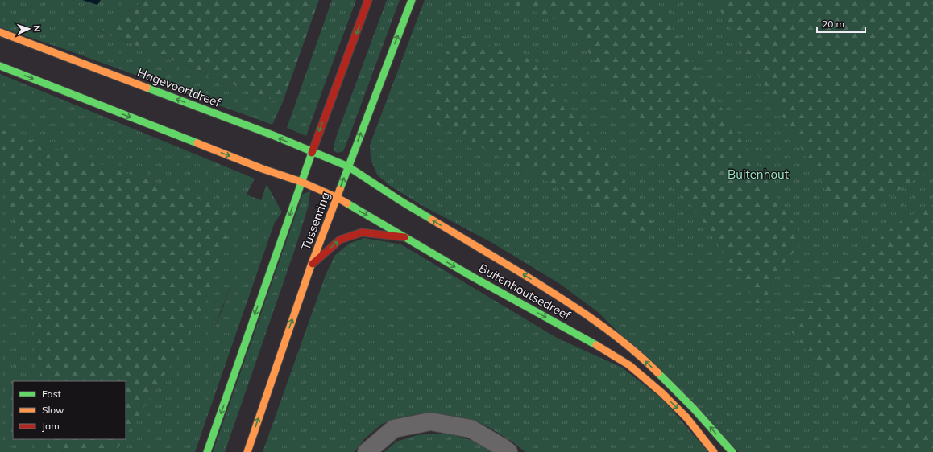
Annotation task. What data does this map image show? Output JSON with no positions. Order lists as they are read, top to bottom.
{
  "streets": {
    "main road": ["Hagevoortdreef", "Tussenring", "Buitenhoutsedreef"]
  },
  "crossings": [
    ["Hagevoortdreef", "Tussenring"],
    ["Hagevoortdreef", "Buitenhoutsedreef"],
    ["Tussenring", "Buitenhoutsedreef"]
  ],
  "parks": ["Buitenhout"],
  "legend": ["Fast", "Slow", "Jam"],
  "scale_bar": "20 m",
  "north": "right"
}
